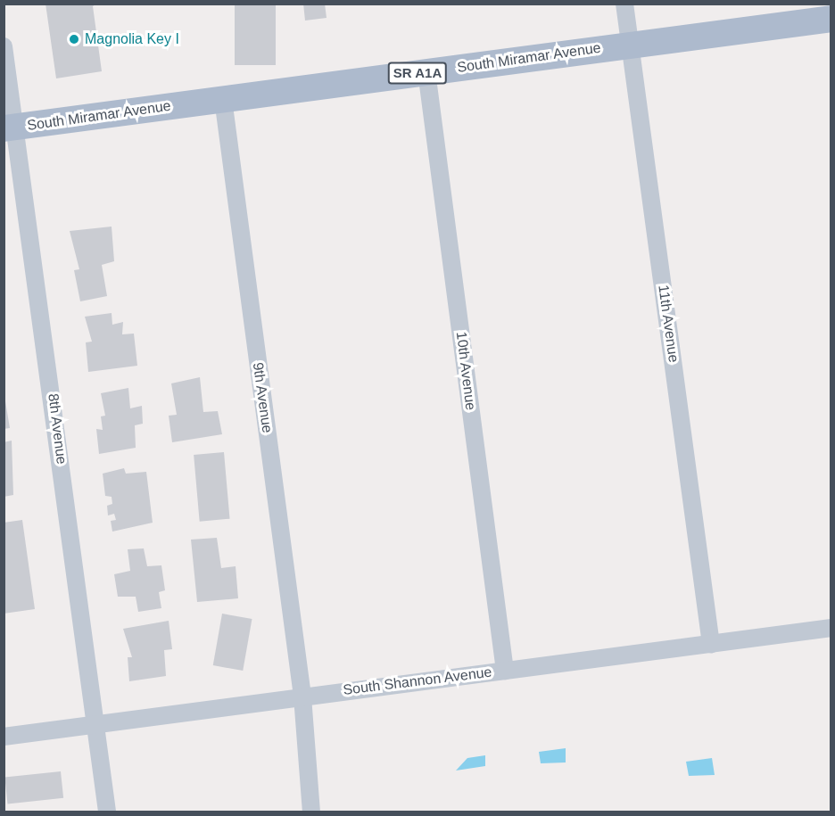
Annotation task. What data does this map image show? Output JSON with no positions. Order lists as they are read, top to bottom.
{
  "streets": {
    "main road": ["South Miramar Avenue", "SR A1A"],
    "street": [
      "11th Avenue",
      "10th Avenue",
      "9th Avenue",
      "8th Avenue",
      "South Shannon Avenue"
    ]
  },
  "crossings": [
    ["South Miramar Avenue", "11th Avenue"],
    ["South Miramar Avenue", "10th Avenue"],
    ["South Miramar Avenue", "9th Avenue"],
    ["South Miramar Avenue", "8th Avenue"],
    ["11th Avenue", "South Shannon Avenue"],
    ["10th Avenue", "South Shannon Avenue"],
    ["9th Avenue", "South Shannon Avenue"],
    ["8th Avenue", "South Shannon Avenue"]
  ],
  "places": ["Magnolia Key I"]
}
